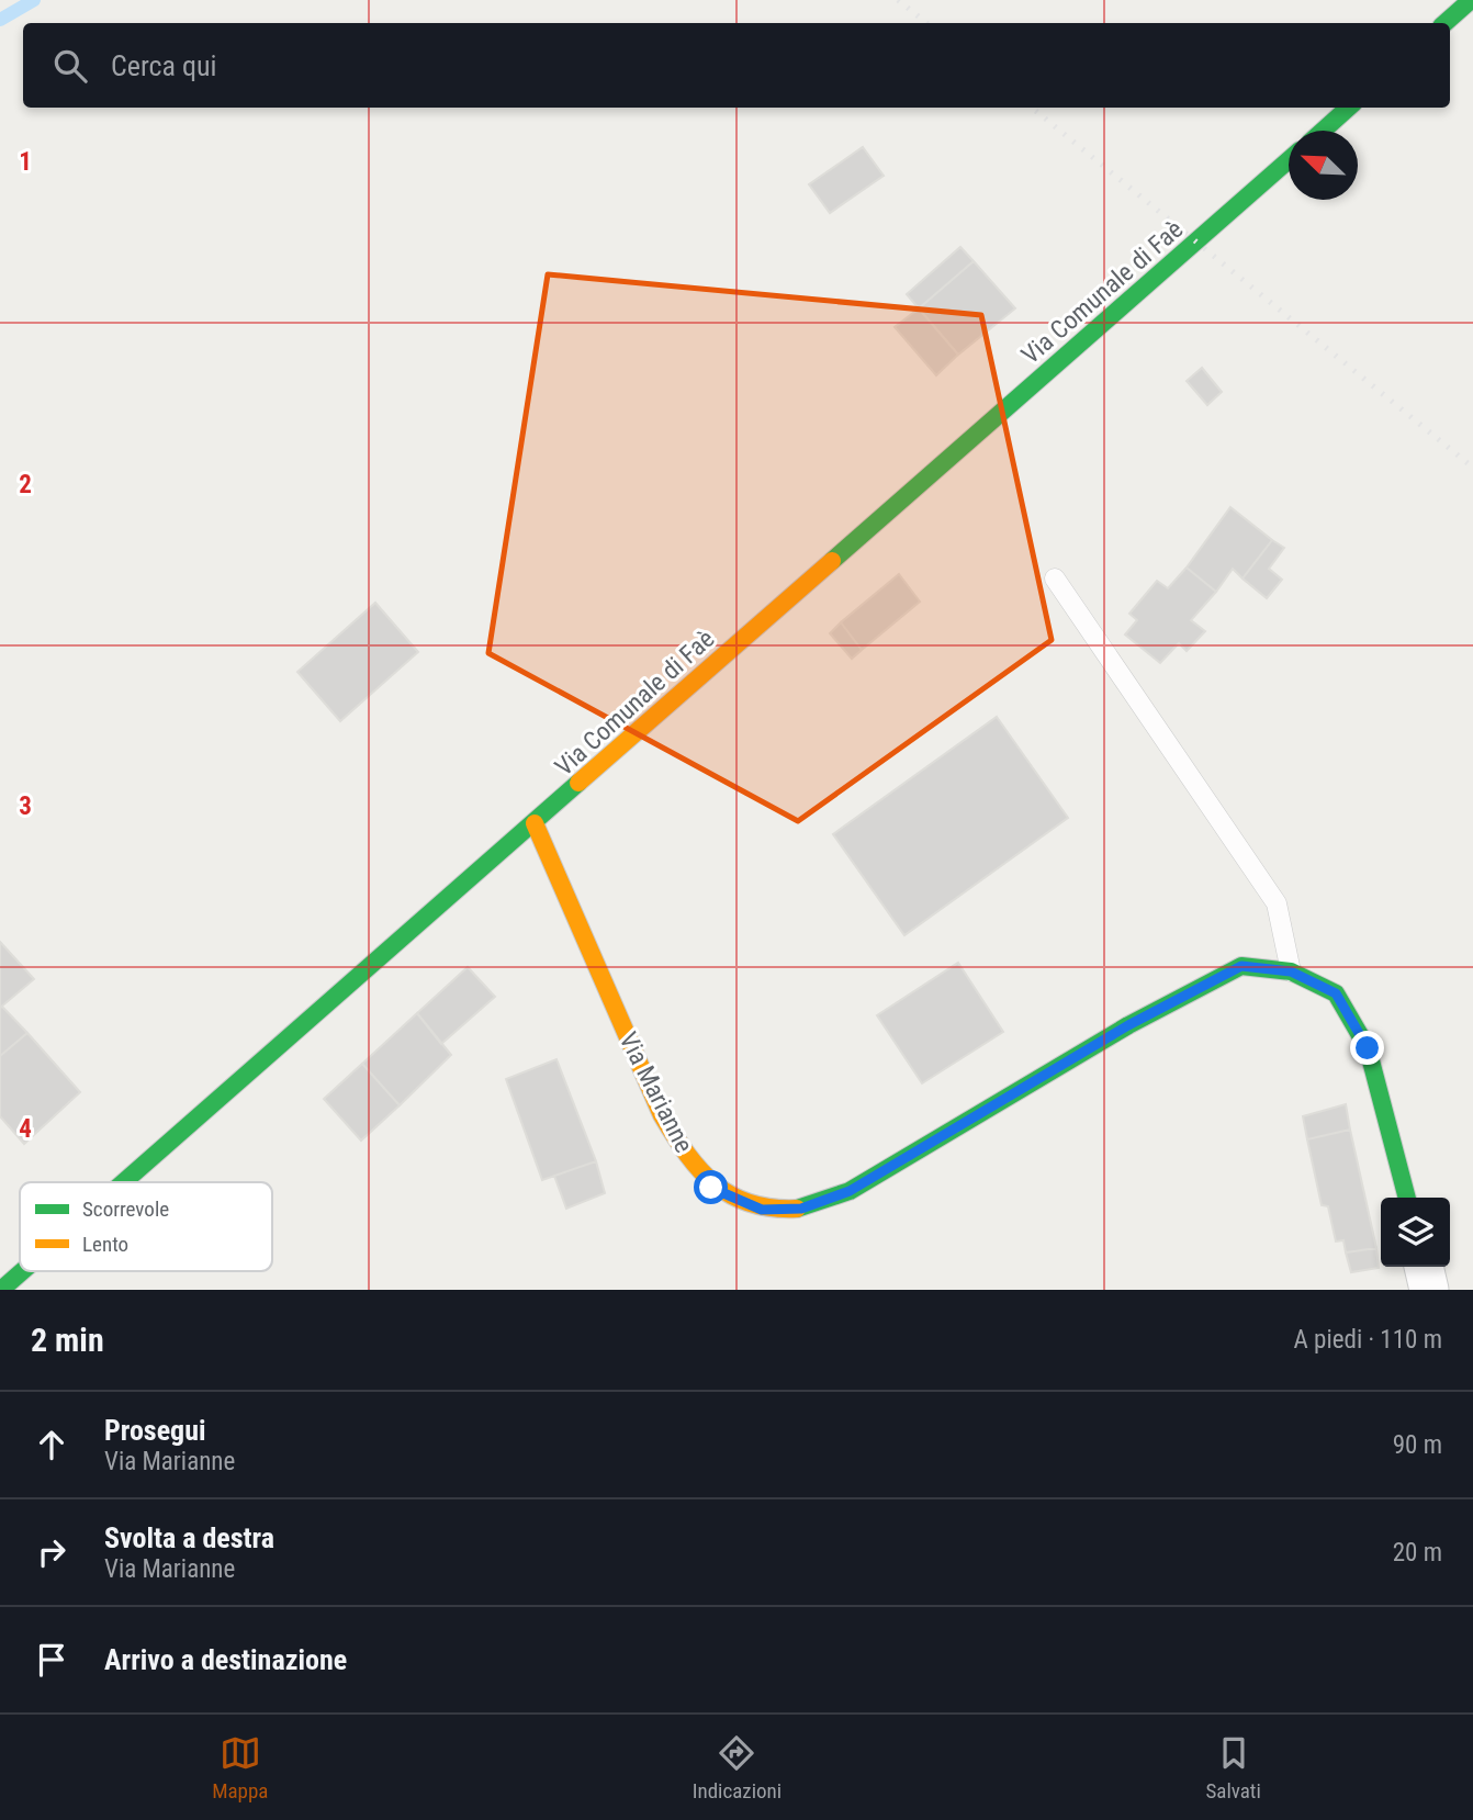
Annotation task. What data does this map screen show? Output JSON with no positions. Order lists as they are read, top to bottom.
{
  "streets": {
    "street": ["Via Comunale di Faè", "Via Marianne"]
  },
  "crossings": [
    ["Via Comunale di Faè", "Via Marianne"]
  ],
  "legend": ["Scorrevole", "Lento"],
  "north": "top left",
  "page": {
    "search": "Cerca qui",
    "heading": ["2 min", "A piedi · 110 m"],
    "list": [
      ["Prosegui", "Via Marianne", "90 m"],
      ["Svolta a destra", "Via Marianne", "20 m"],
      "Arrivo a destinazione"
    ],
    "nav": ["Mappa", "Indicazioni", "Salvati"]
  },
  "grid": {
    "rows": [
      "1",
      "2",
      "3",
      "4"
    ]
  }
}
